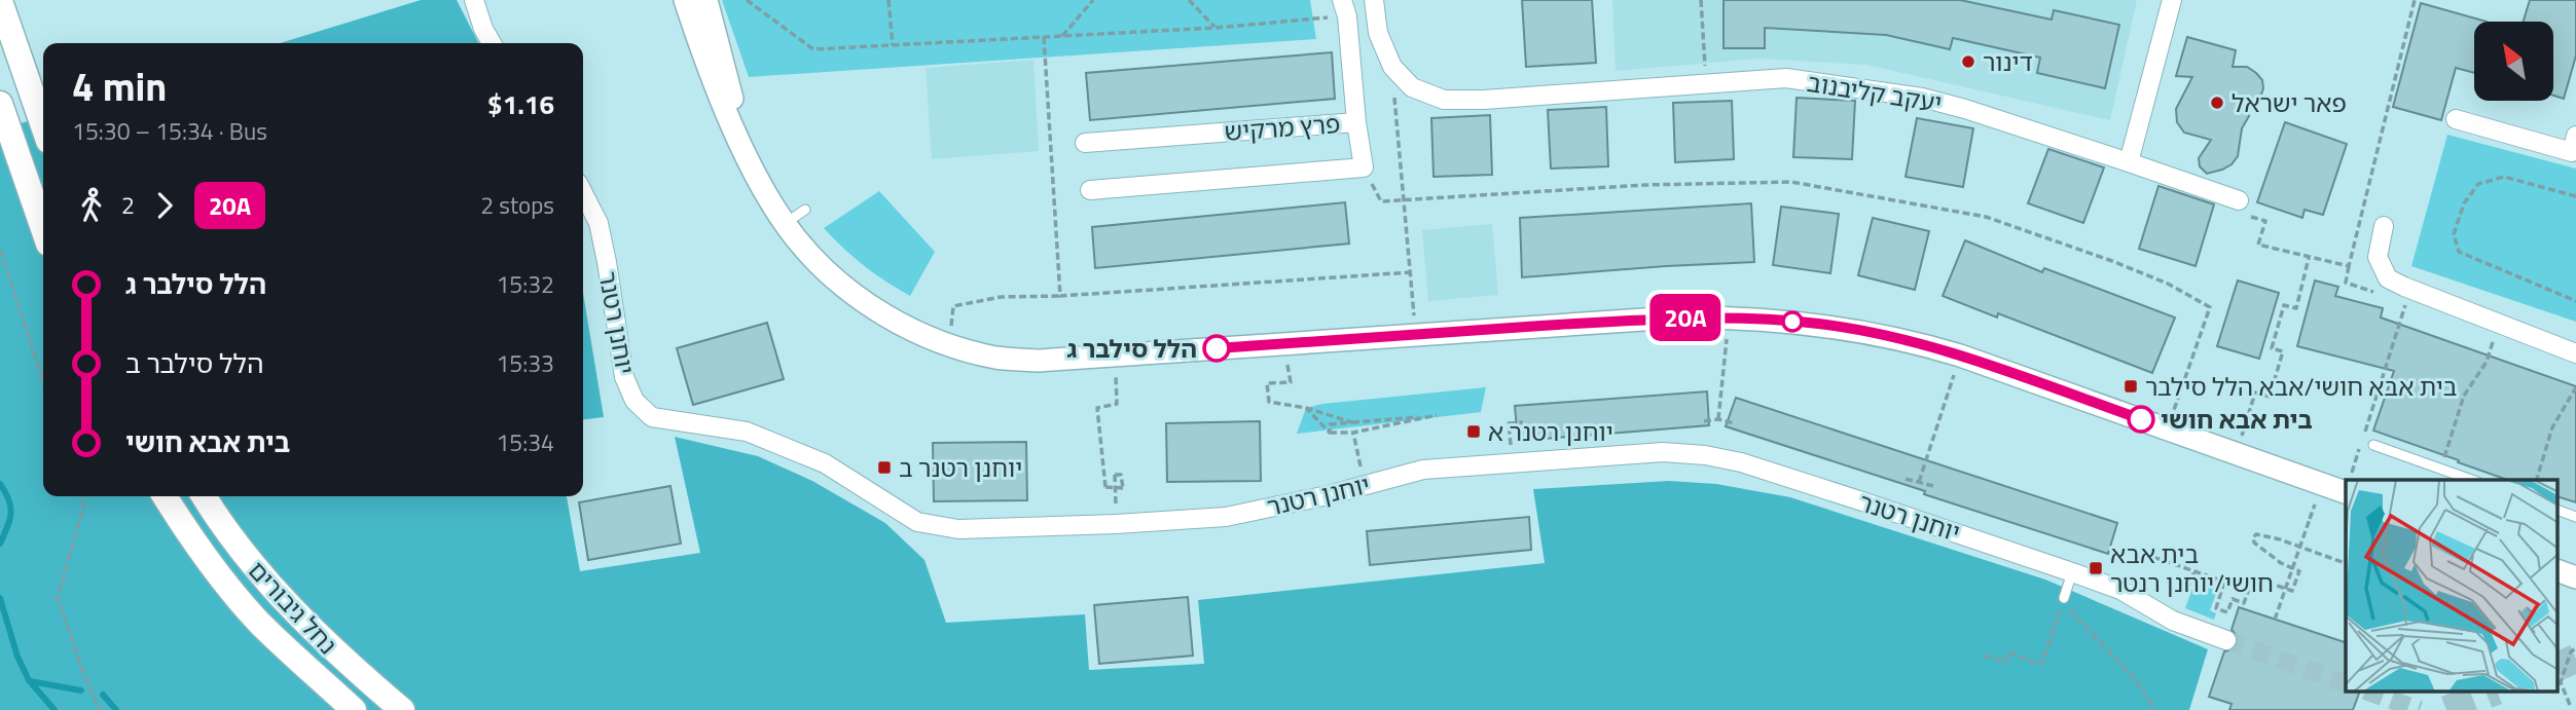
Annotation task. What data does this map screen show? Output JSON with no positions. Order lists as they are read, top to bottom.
{
  "streets": {
    "main road": ["נחל גיבורים"],
    "street": ["יעקב קליבנוב", "פרץ מרקיש", "יוחנן רטנר"]
  },
  "places": {
    "other": [
      "דינור",
      "פאר ישראל",
      "הלל סילבר ג",
      "בית אבא חושי"
    ],
    "transit": [
      "בית אבא חושי/אבא הלל סילבר",
      "יוחנן רטנר א",
      "יוחנן רטנר ב",
      "בית אבא חושי/יוחנן רנטר"
    ]
  },
  "lines": ["bus line 20A"],
  "north": "top left",
  "page": {
    "on_map": "20A",
    "heading": ["4 min", "15:30 – 15:34 · Bus", "$1.16"],
    "legs": ["2", "20A", "2 stops"],
    "list": [
      {
        "name": "הלל סילבר ג",
        "value": "15:32"
      },
      {
        "name": "הלל סילבר ב",
        "value": "15:33"
      },
      {
        "name": "בית אבא חושי",
        "value": "15:34"
      }
    ]
  }
}
